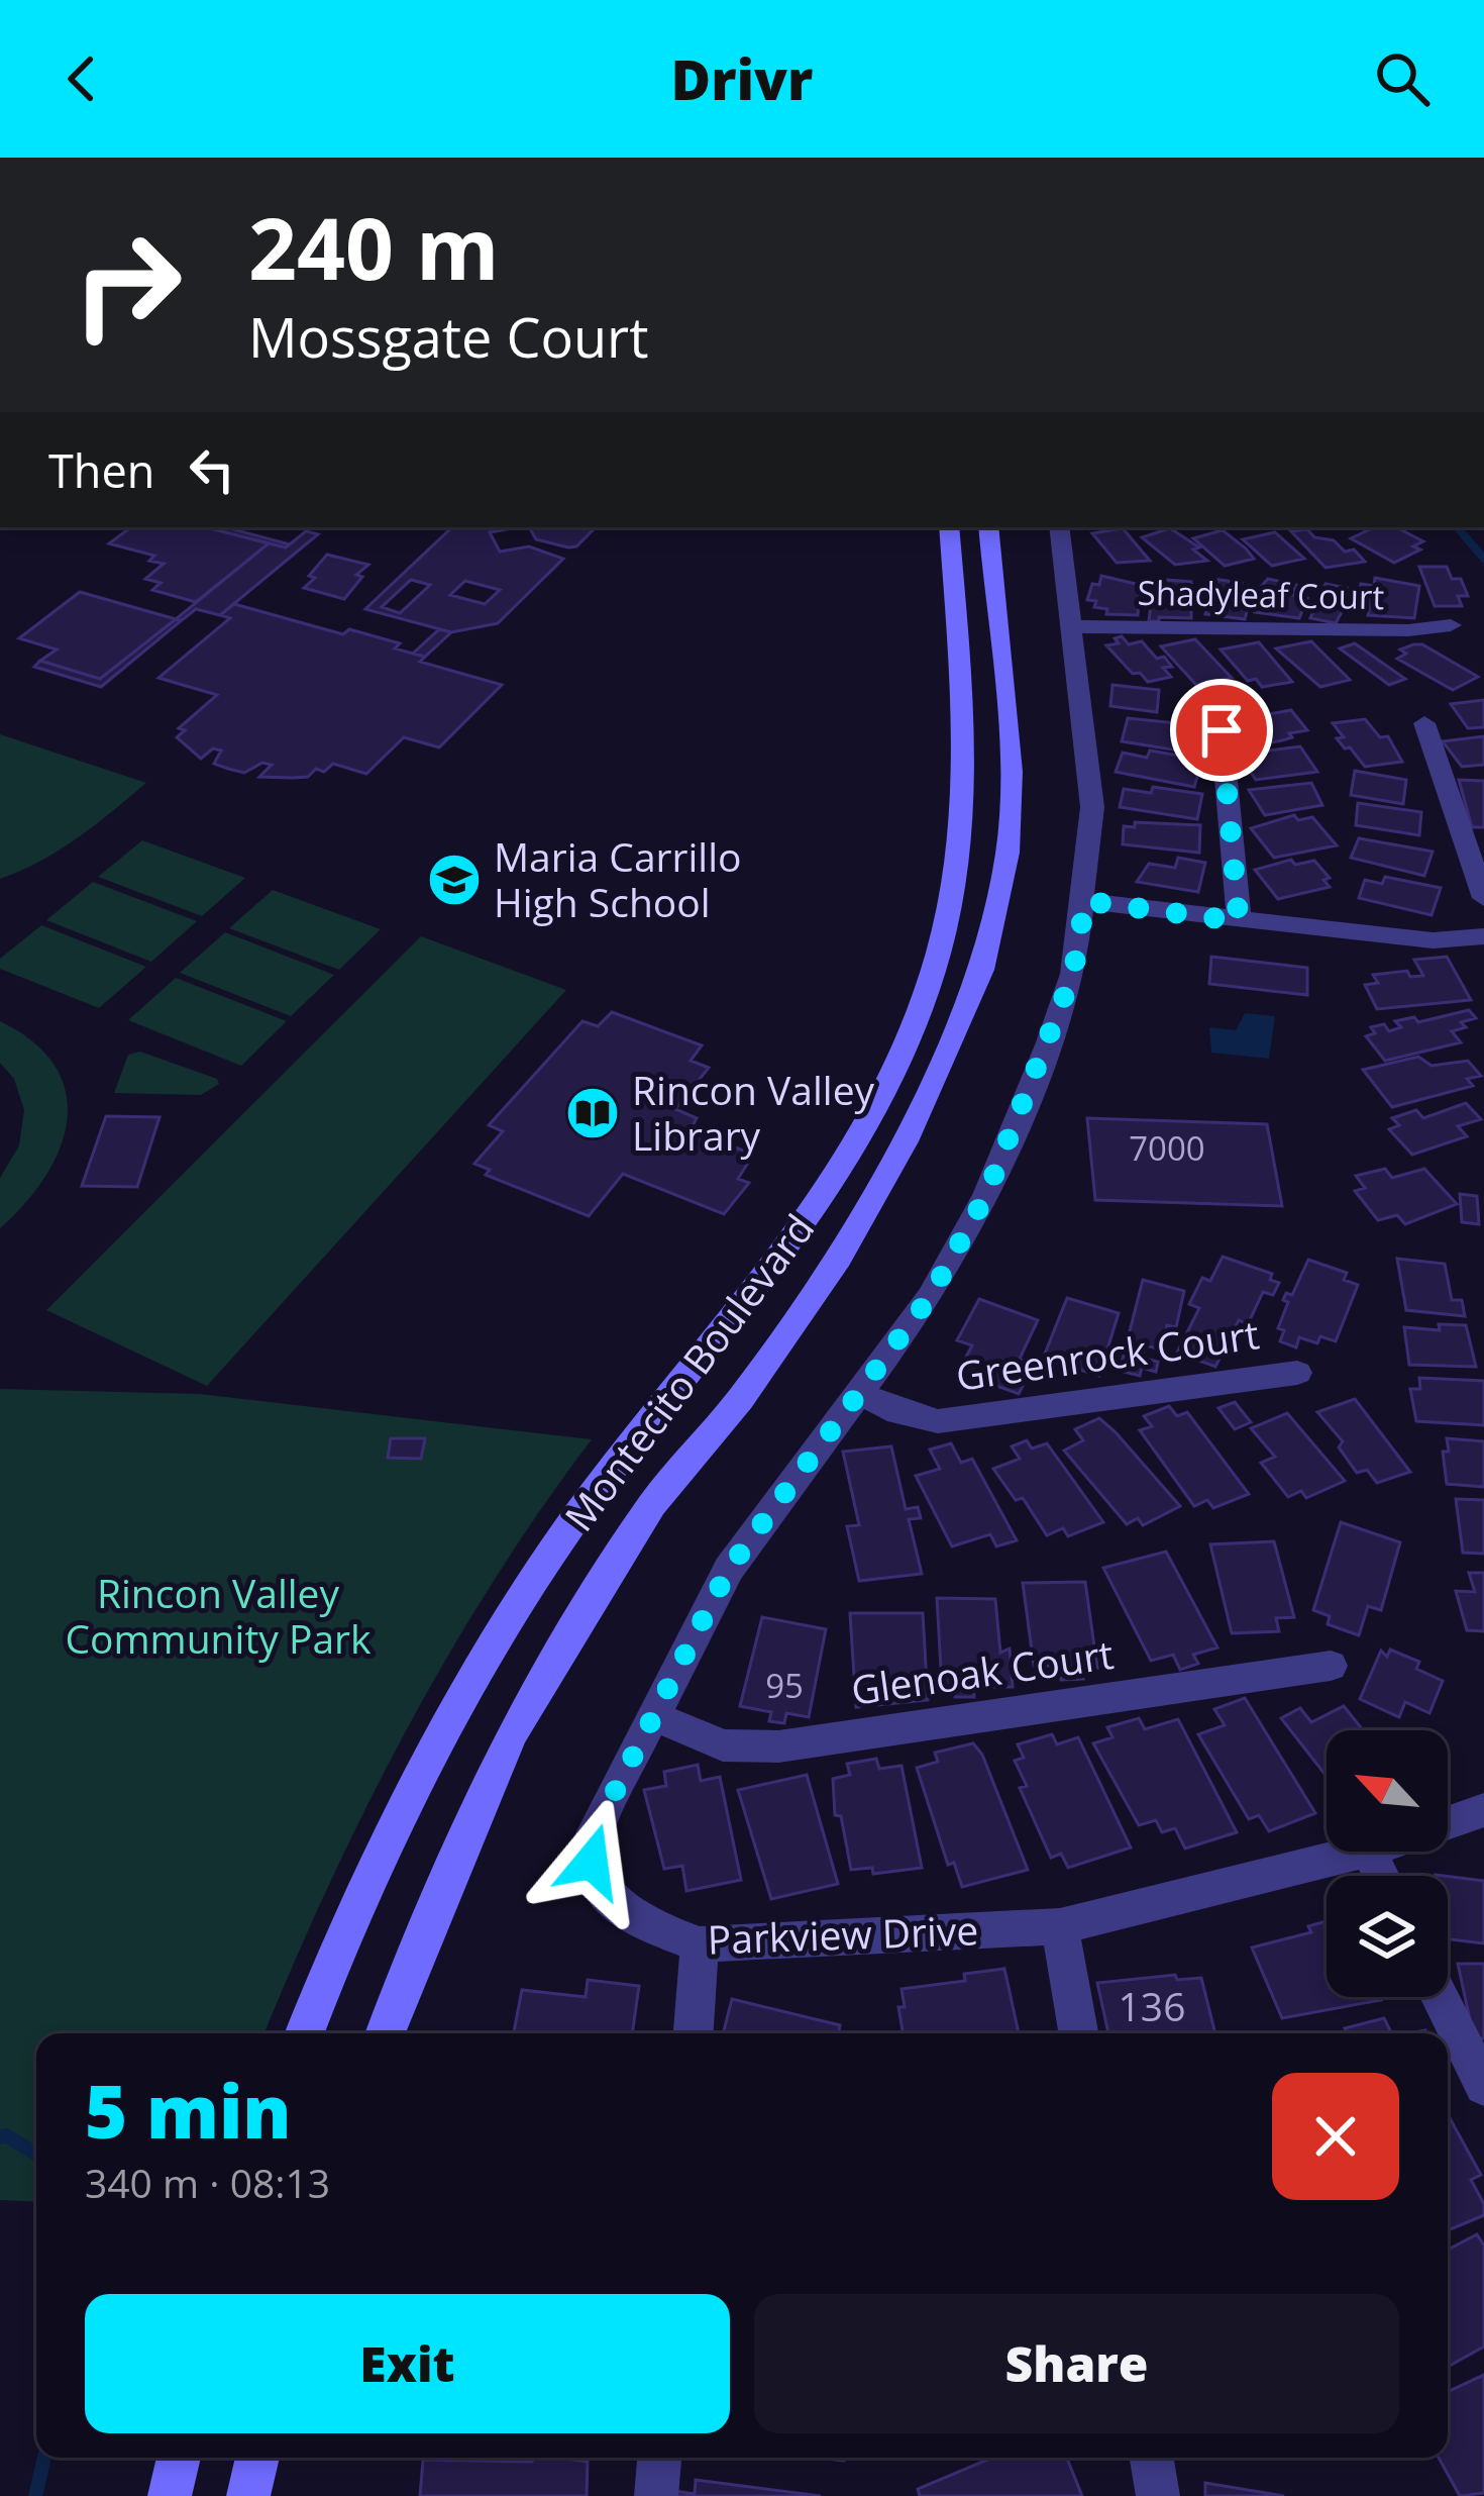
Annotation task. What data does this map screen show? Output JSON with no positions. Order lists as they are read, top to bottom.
{
  "streets": {
    "main road": ["Montecito Boulevard"],
    "street": [
      "Shadyleaf Court",
      "Greenrock Court",
      "Glenoak Court",
      "Parkview Drive"
    ]
  },
  "crossings": [
    ["Shadyleaf Court", "Parkview Drive"],
    ["Greenrock Court", "Parkview Drive"],
    ["Glenoak Court", "Parkview Drive"]
  ],
  "parks": ["Rincon Valley Community Park"],
  "places": {
    "school or university": ["Maria Carrillo High School"],
    "library": ["Rincon Valley Library"]
  },
  "house_numbers": ["7000", "95", "136"],
  "north": "top left",
  "page": {
    "header": "Drivr",
    "turn": ["240 m", "Mossgate Court"],
    "then": "Then",
    "heading": ["5 min", "340 m · 08:13"],
    "buttons": ["Exit", "Share"]
  }
}
